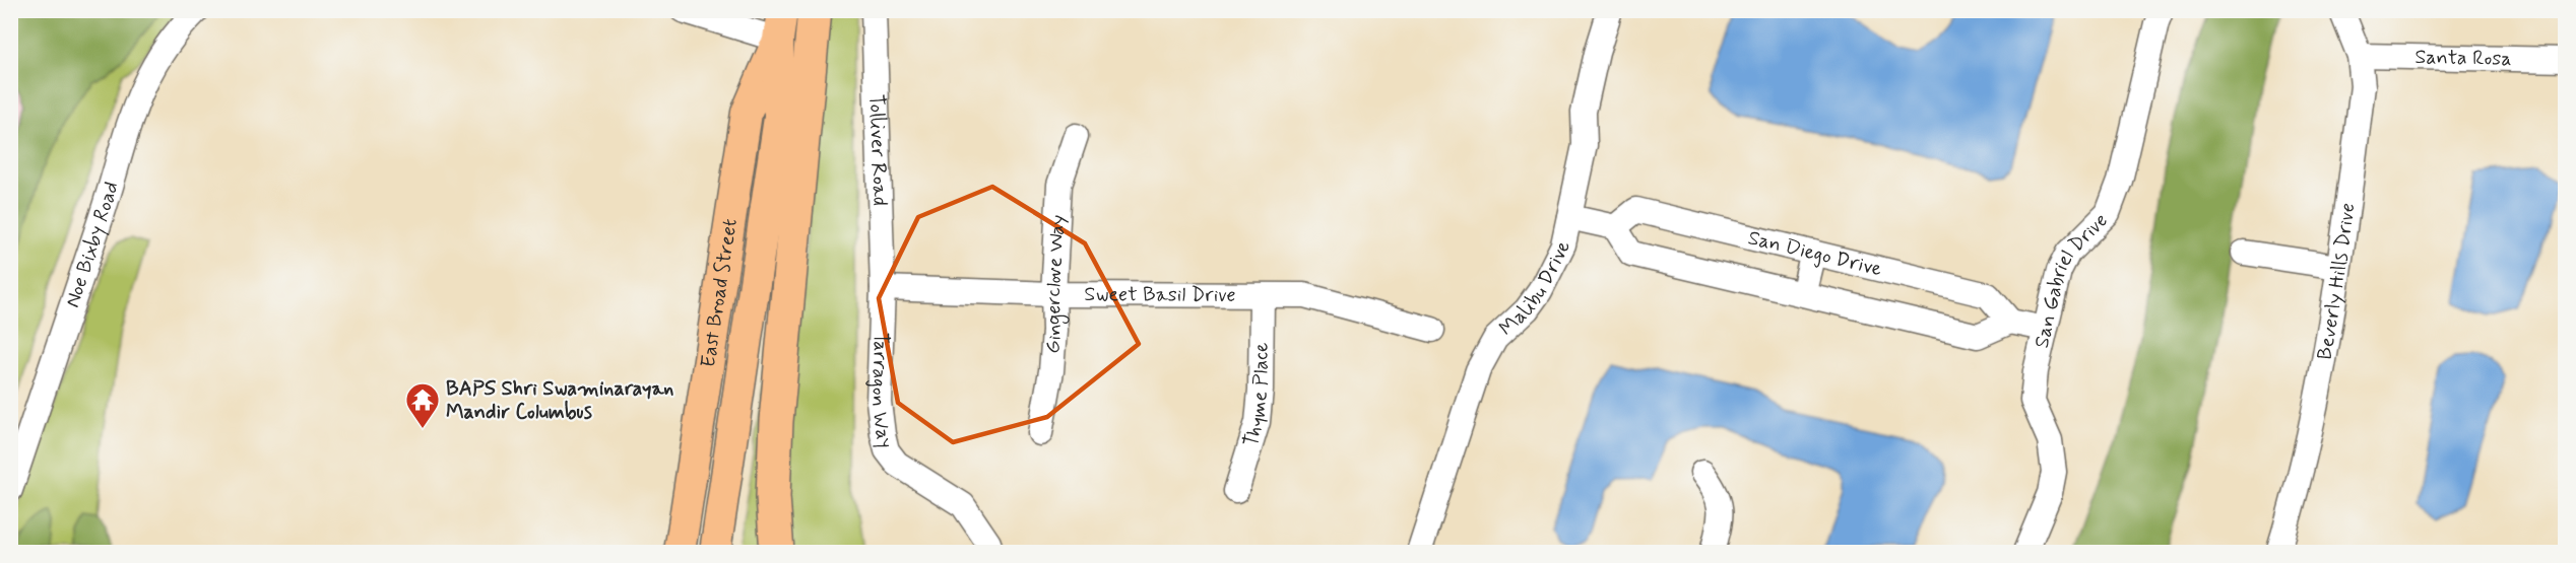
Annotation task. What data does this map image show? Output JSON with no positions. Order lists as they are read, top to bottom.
{
  "streets": {
    "main road": ["East Broad Street"],
    "street": [
      "Santa Rosa",
      "Tolliver Road",
      "Noe Bixby Road",
      "San Diego Drive",
      "Beverly Hills Drive",
      "San Gabriel Drive",
      "Gingerclove Way",
      "Malibu Drive",
      "Sweet Basil Drive",
      "Tarragon Way",
      "Thyme Place"
    ]
  },
  "crossings": [
    ["Santa Rosa", "Beverly Hills Drive"],
    ["Tolliver Road", "Sweet Basil Drive"],
    ["Tolliver Road", "Tarragon Way"],
    ["Gingerclove Way", "Sweet Basil Drive"],
    ["Sweet Basil Drive", "Tarragon Way"],
    ["Sweet Basil Drive", "Thyme Place"]
  ],
  "places": {
    "temple": ["BAPS Shri Swaminarayan Mandir Columbus"]
  }
}
